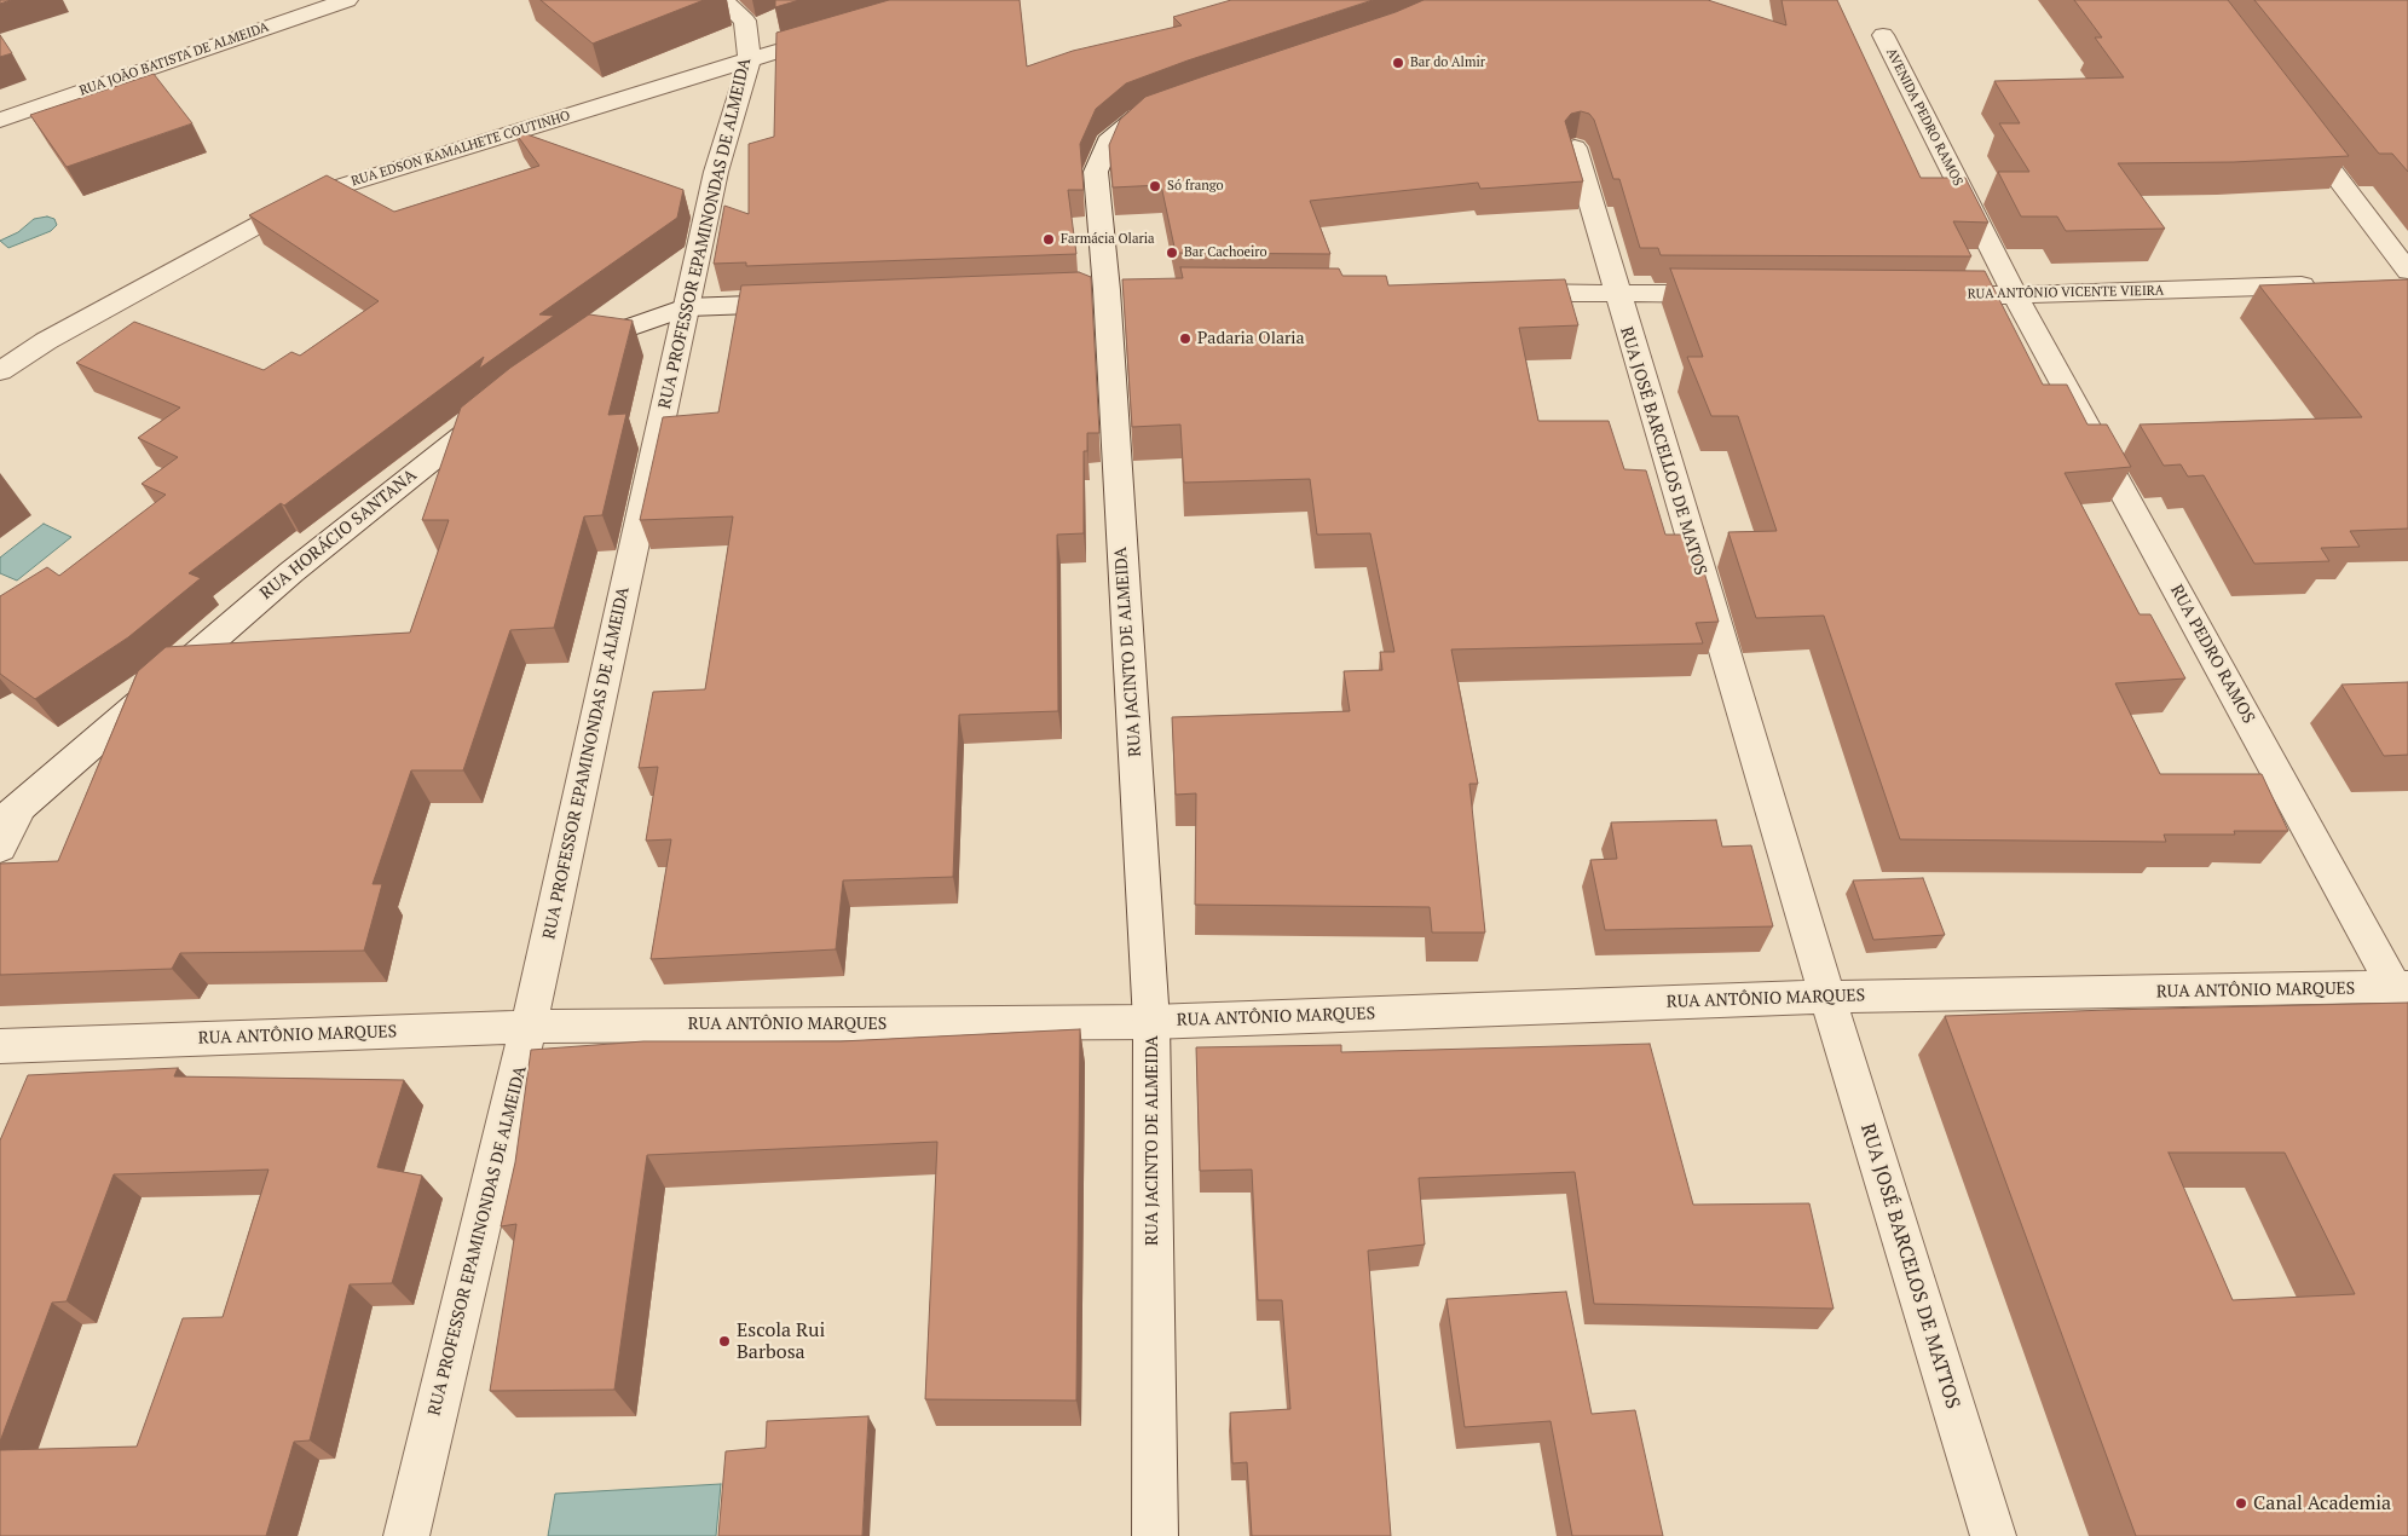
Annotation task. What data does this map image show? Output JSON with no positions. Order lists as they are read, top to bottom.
{
  "streets": {
    "street": [
      "RUA JOÃO BATISTA DE ALMEIDA",
      "AVENIDA PEDRO RAMOS",
      "RUA EDSON RAMALHETE COUTINHO",
      "RUA PROFESSOR EPAMINONDAS DE ALMEIDA",
      "RUA ANTÔNIO VICENTE VIEIRA",
      "RUA JOSÉ BARCELLOS DE MATOS",
      "RUA HORÁCIO SANTANA",
      "RUA JACINTO DE ALMEIDA",
      "RUA PEDRO RAMOS",
      "RUA ANTÔNIO MARQUES",
      "RUA JOSÉ BARCELOS DE MATTOS"
    ]
  },
  "crossings": [
    ["AVENIDA PEDRO RAMOS", "RUA ANTÔNIO VICENTE VIEIRA"],
    ["AVENIDA PEDRO RAMOS", "RUA PEDRO RAMOS"],
    ["RUA EDSON RAMALHETE COUTINHO", "RUA PROFESSOR EPAMINONDAS DE ALMEIDA"],
    ["RUA PROFESSOR EPAMINONDAS DE ALMEIDA", "RUA ANTÔNIO MARQUES"],
    ["RUA ANTÔNIO VICENTE VIEIRA", "RUA PEDRO RAMOS"],
    ["RUA JOSÉ BARCELLOS DE MATOS", "RUA ANTÔNIO MARQUES"],
    ["RUA JOSÉ BARCELLOS DE MATOS", "RUA JOSÉ BARCELOS DE MATTOS"],
    ["RUA JACINTO DE ALMEIDA", "RUA ANTÔNIO MARQUES"],
    ["RUA PEDRO RAMOS", "RUA ANTÔNIO MARQUES"],
    ["RUA ANTÔNIO MARQUES", "RUA JOSÉ BARCELOS DE MATTOS"]
  ],
  "places": [
    "Bar do Almir",
    "Só frango",
    "Farmácia Olaria",
    "Bar Cachoeiro",
    "Padaria Olaria",
    "Escola Rui Barbosa",
    "Canal Academia"
  ]
}
